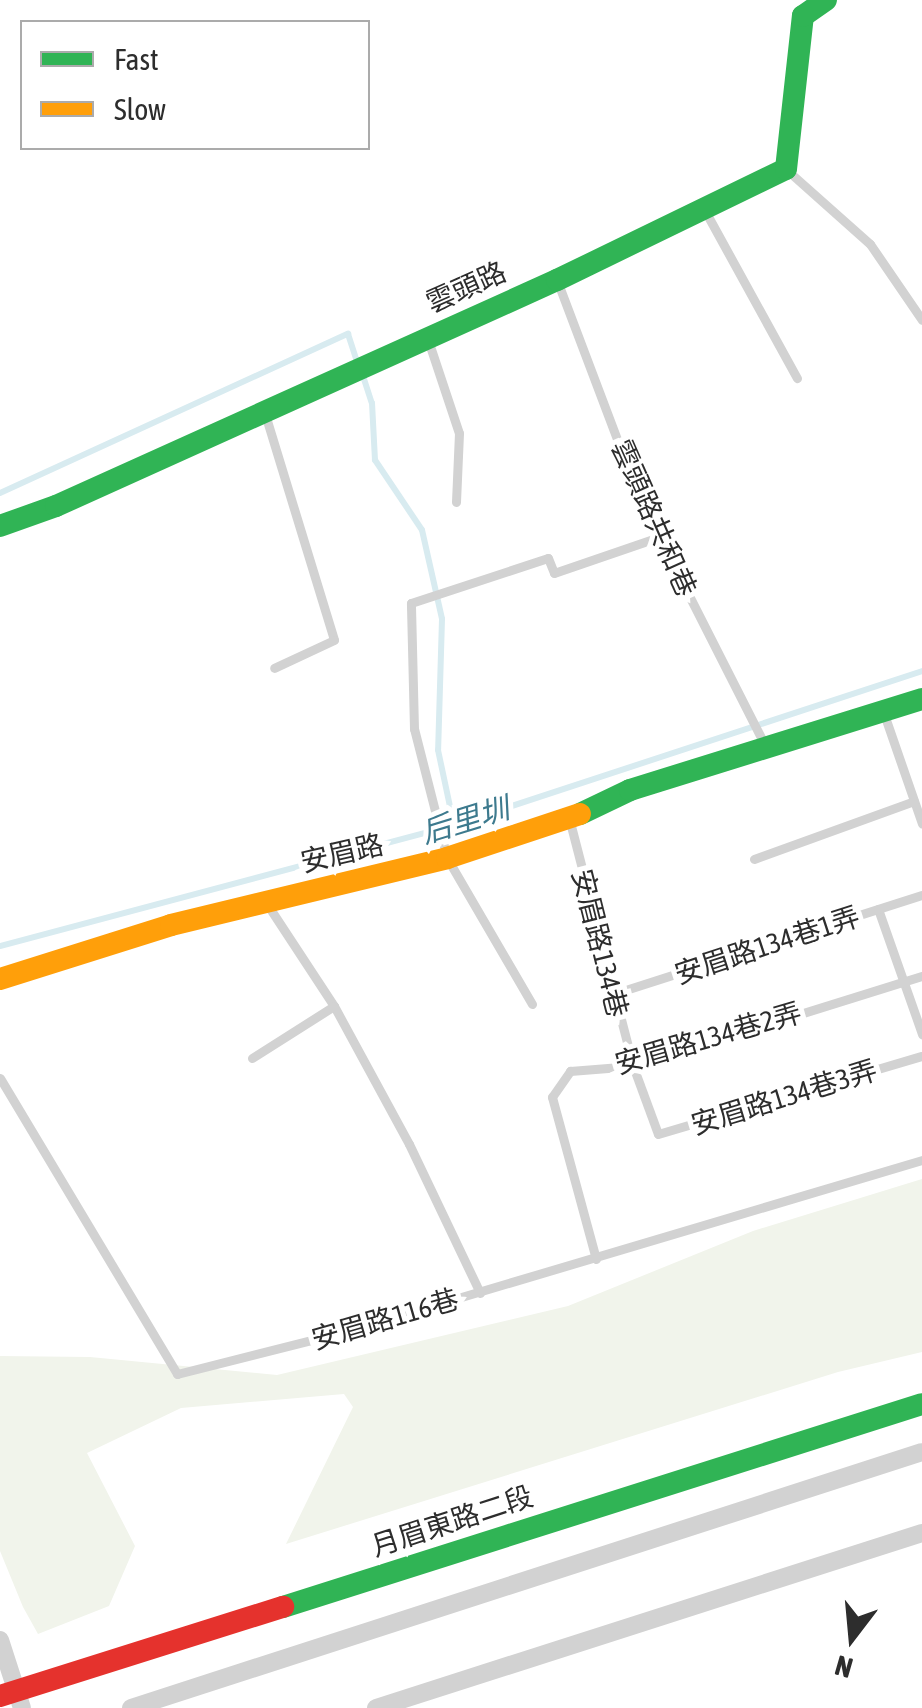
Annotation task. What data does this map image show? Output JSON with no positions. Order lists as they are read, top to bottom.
{
  "streets": {
    "street": ["雲頭路", "安眉路", "月眉東路二段"],
    "lane": [
      "雲頭路共和巷",
      "安眉路134巷",
      "安眉路134巷1弄",
      "安眉路134巷2弄",
      "安眉路134巷3弄",
      "安眉路116巷"
    ]
  },
  "crossings": [
    ["雲頭路", "雲頭路共和巷"],
    ["雲頭路共和巷", "安眉路"],
    ["安眉路", "安眉路134巷"],
    ["安眉路134巷", "安眉路134巷1弄"],
    ["安眉路134巷", "安眉路134巷2弄"],
    ["安眉路134巷", "安眉路134巷3弄"],
    ["安眉路134巷2弄", "安眉路134巷3弄"],
    ["安眉路134巷2弄", "安眉路116巷"]
  ],
  "water": ["后里圳"],
  "legend": ["Fast", "Slow"],
  "north": "bottom"
}
